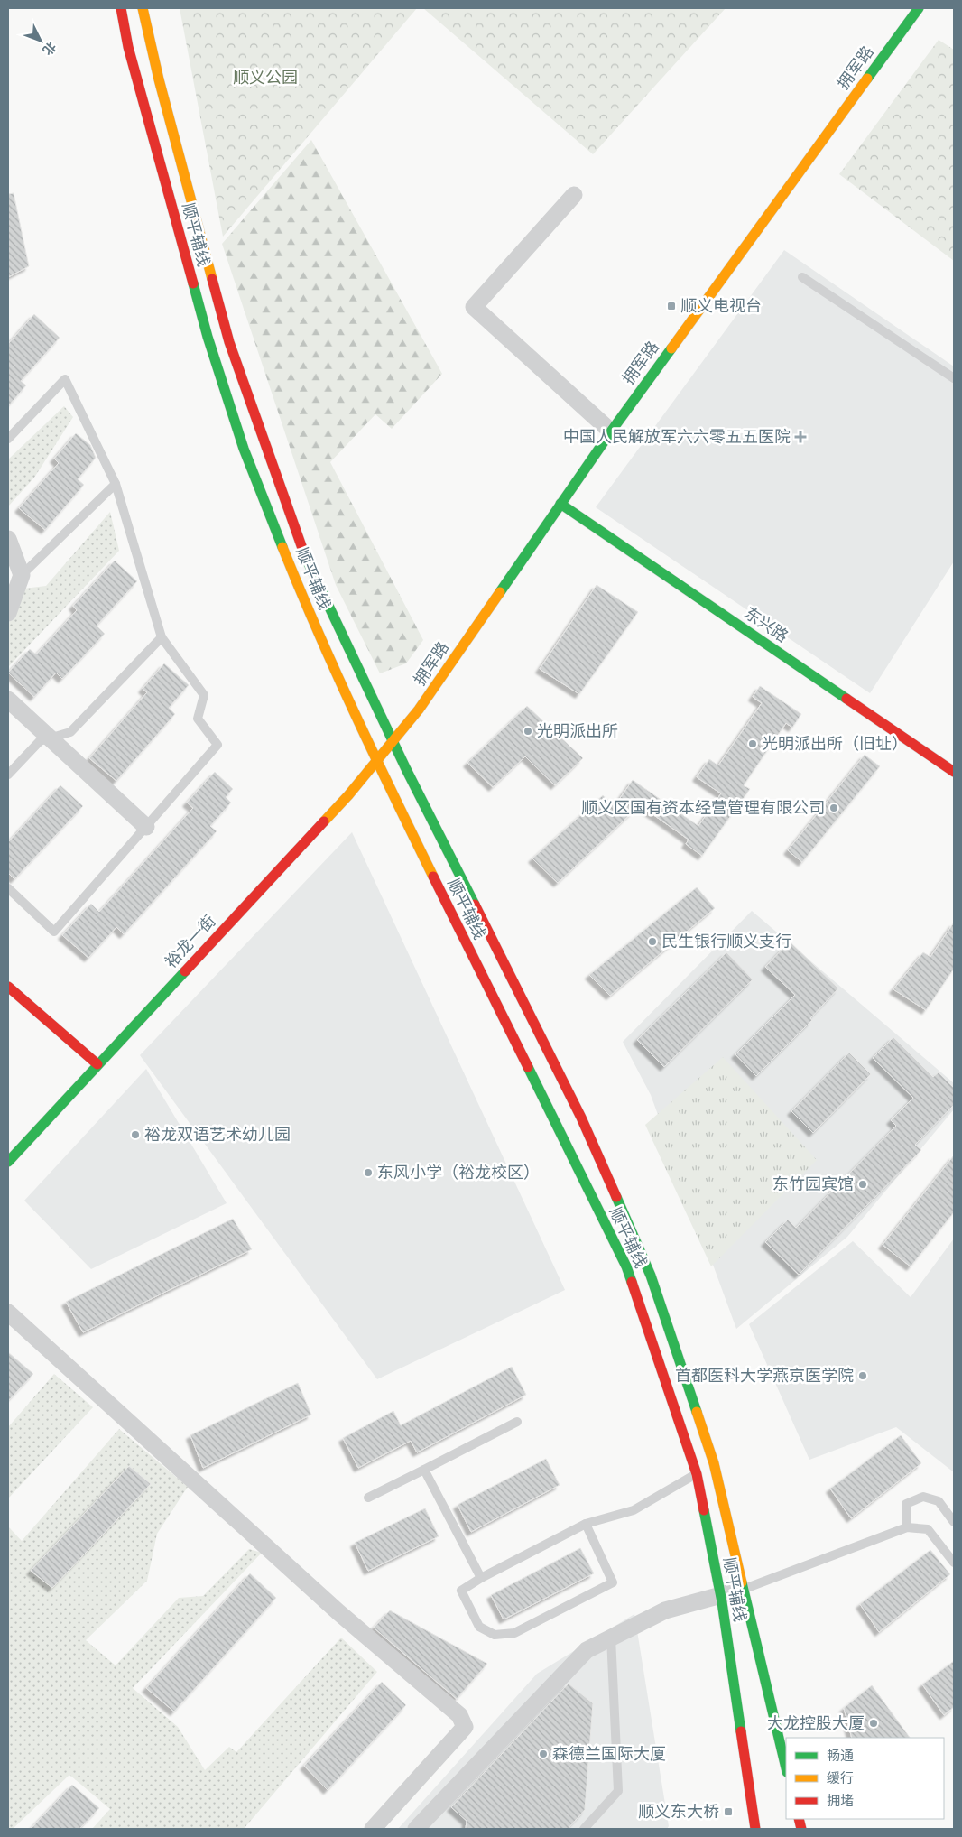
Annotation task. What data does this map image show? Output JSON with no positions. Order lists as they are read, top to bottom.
{
  "streets": {
    "main road": [
      "拥军路",
      "顺平辅线",
      "东兴路",
      "裕龙一街"
    ]
  },
  "crossings": [
    ["拥军路", "顺平辅线"],
    ["拥军路", "东兴路"],
    ["拥军路", "裕龙一街"],
    ["顺平辅线", "裕龙一街"]
  ],
  "parks": ["顺义公园"],
  "places": {
    "transit": ["顺义电视台", "顺义东大桥"],
    "health": ["中国人民解放军六六零五五医院"],
    "other": [
      "光明派出所",
      "光明派出所（旧址）",
      "顺义区国有资本经营管理有限公司",
      "民生银行顺义支行",
      "裕龙双语艺术幼儿园",
      "东风小学（裕龙校区）",
      "东竹园宾馆",
      "首都医科大学燕京医学院",
      "大龙控股大厦",
      "森德兰国际大厦"
    ]
  },
  "legend": ["畅通", "缓行", "拥堵"],
  "north": "bottom right"
}
